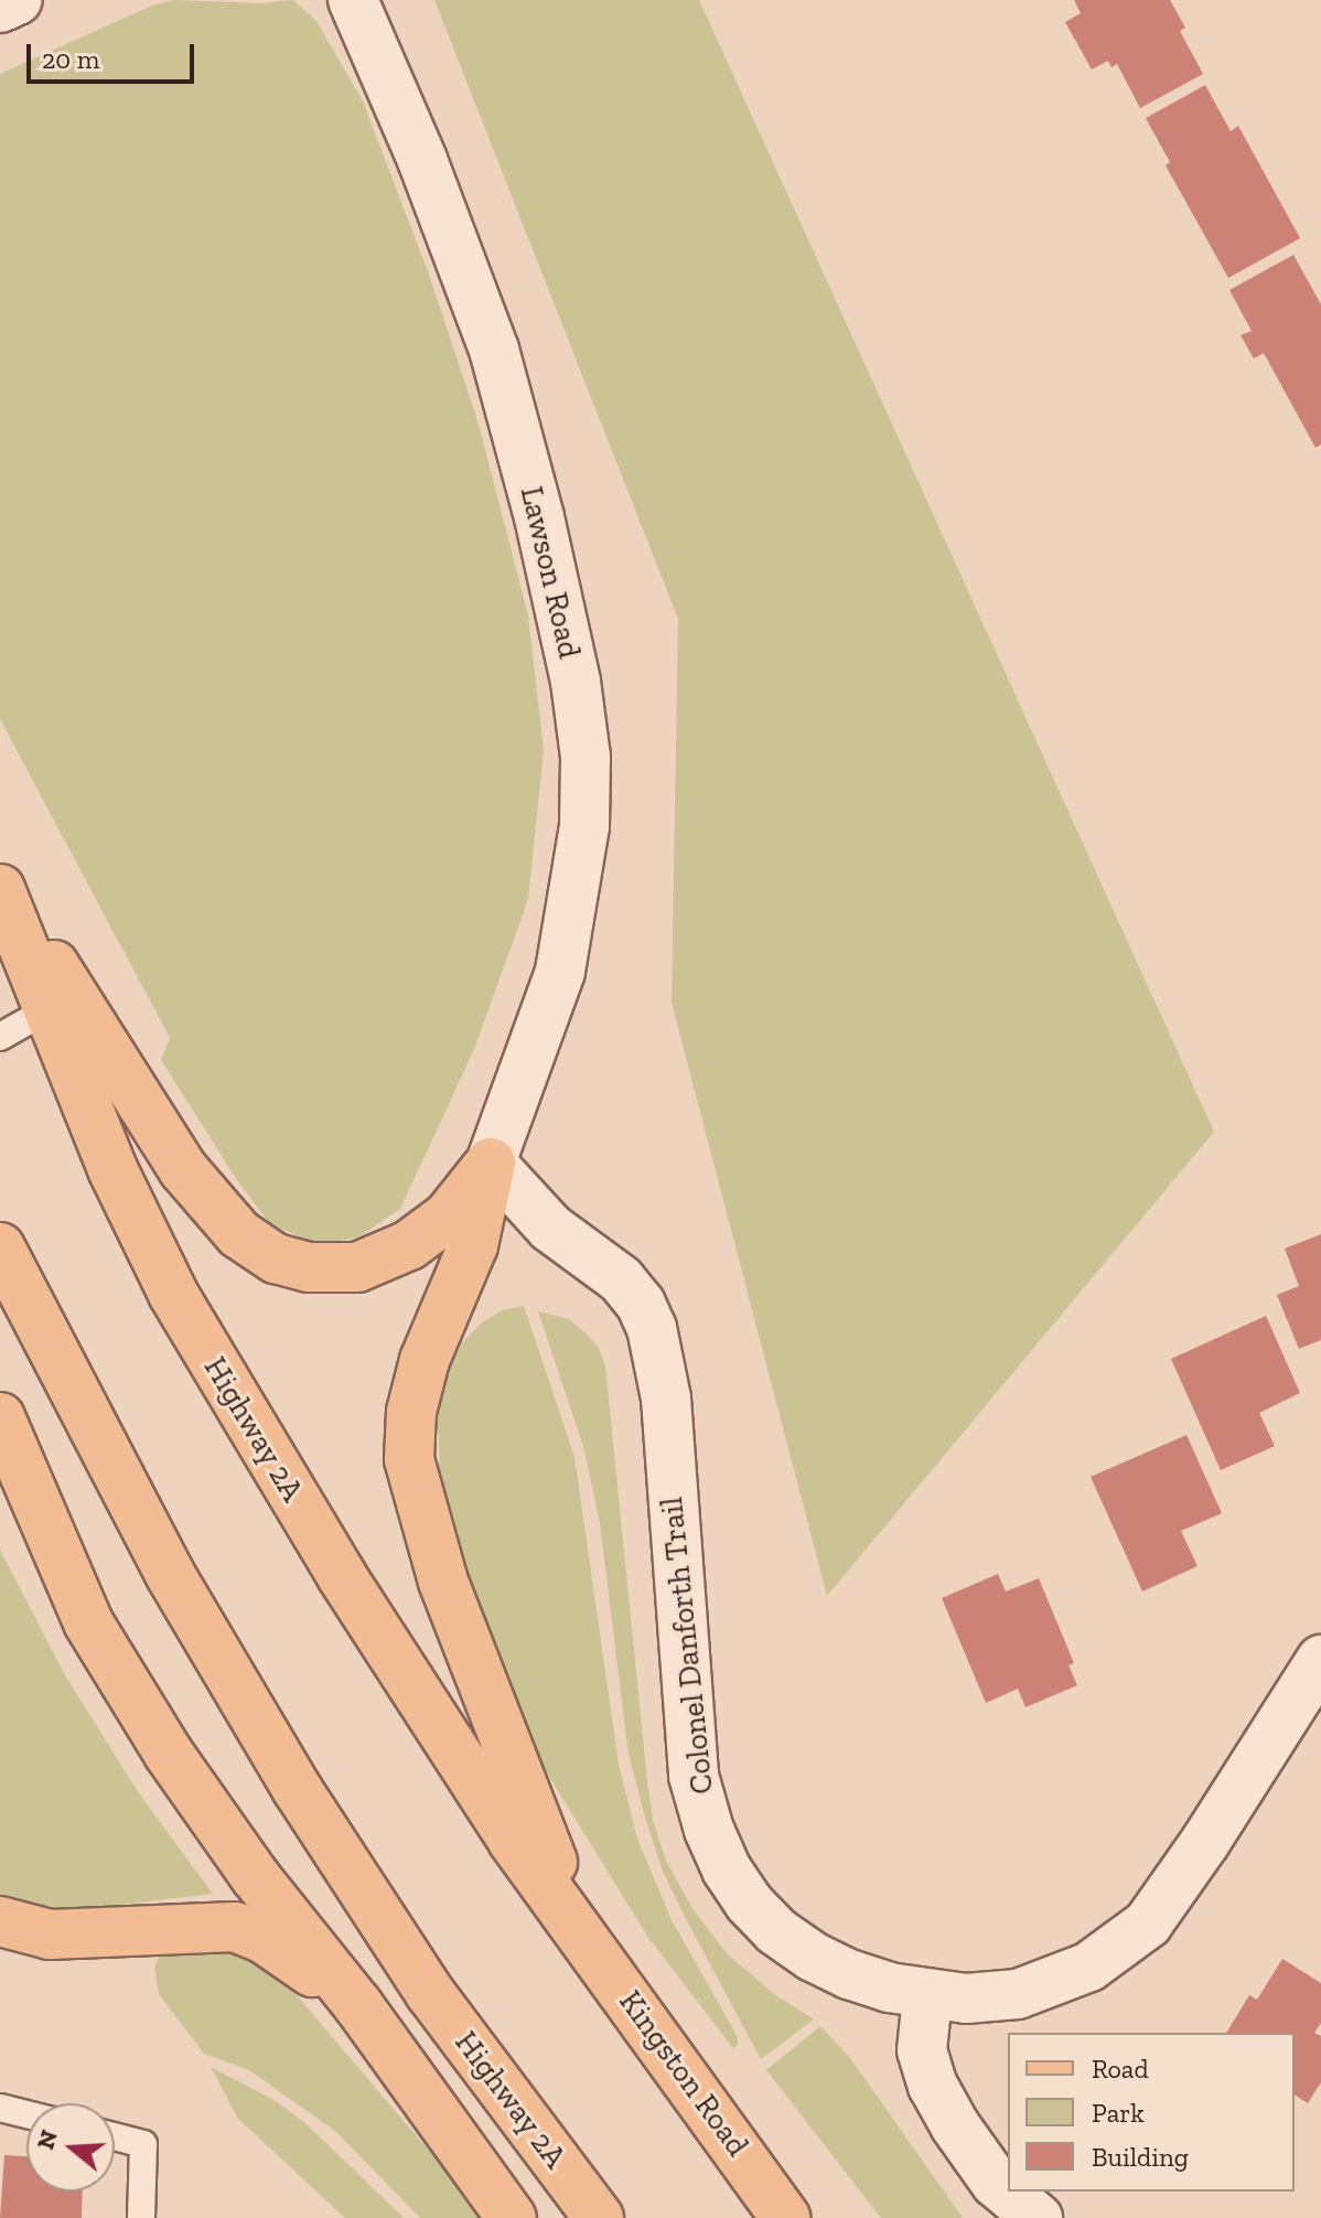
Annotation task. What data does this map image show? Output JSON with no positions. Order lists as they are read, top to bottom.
{
  "streets": {
    "main road": ["Highway 2A", "Kingston Road"],
    "street": ["Lawson Road", "Colonel Danforth Trail"]
  },
  "crossings": [
    ["Lawson Road", "Colonel Danforth Trail"],
    ["Highway 2A", "Kingston Road"]
  ],
  "legend": ["Road", "Park", "Building"],
  "scale_bar": "20 m",
  "north": "left"
}
